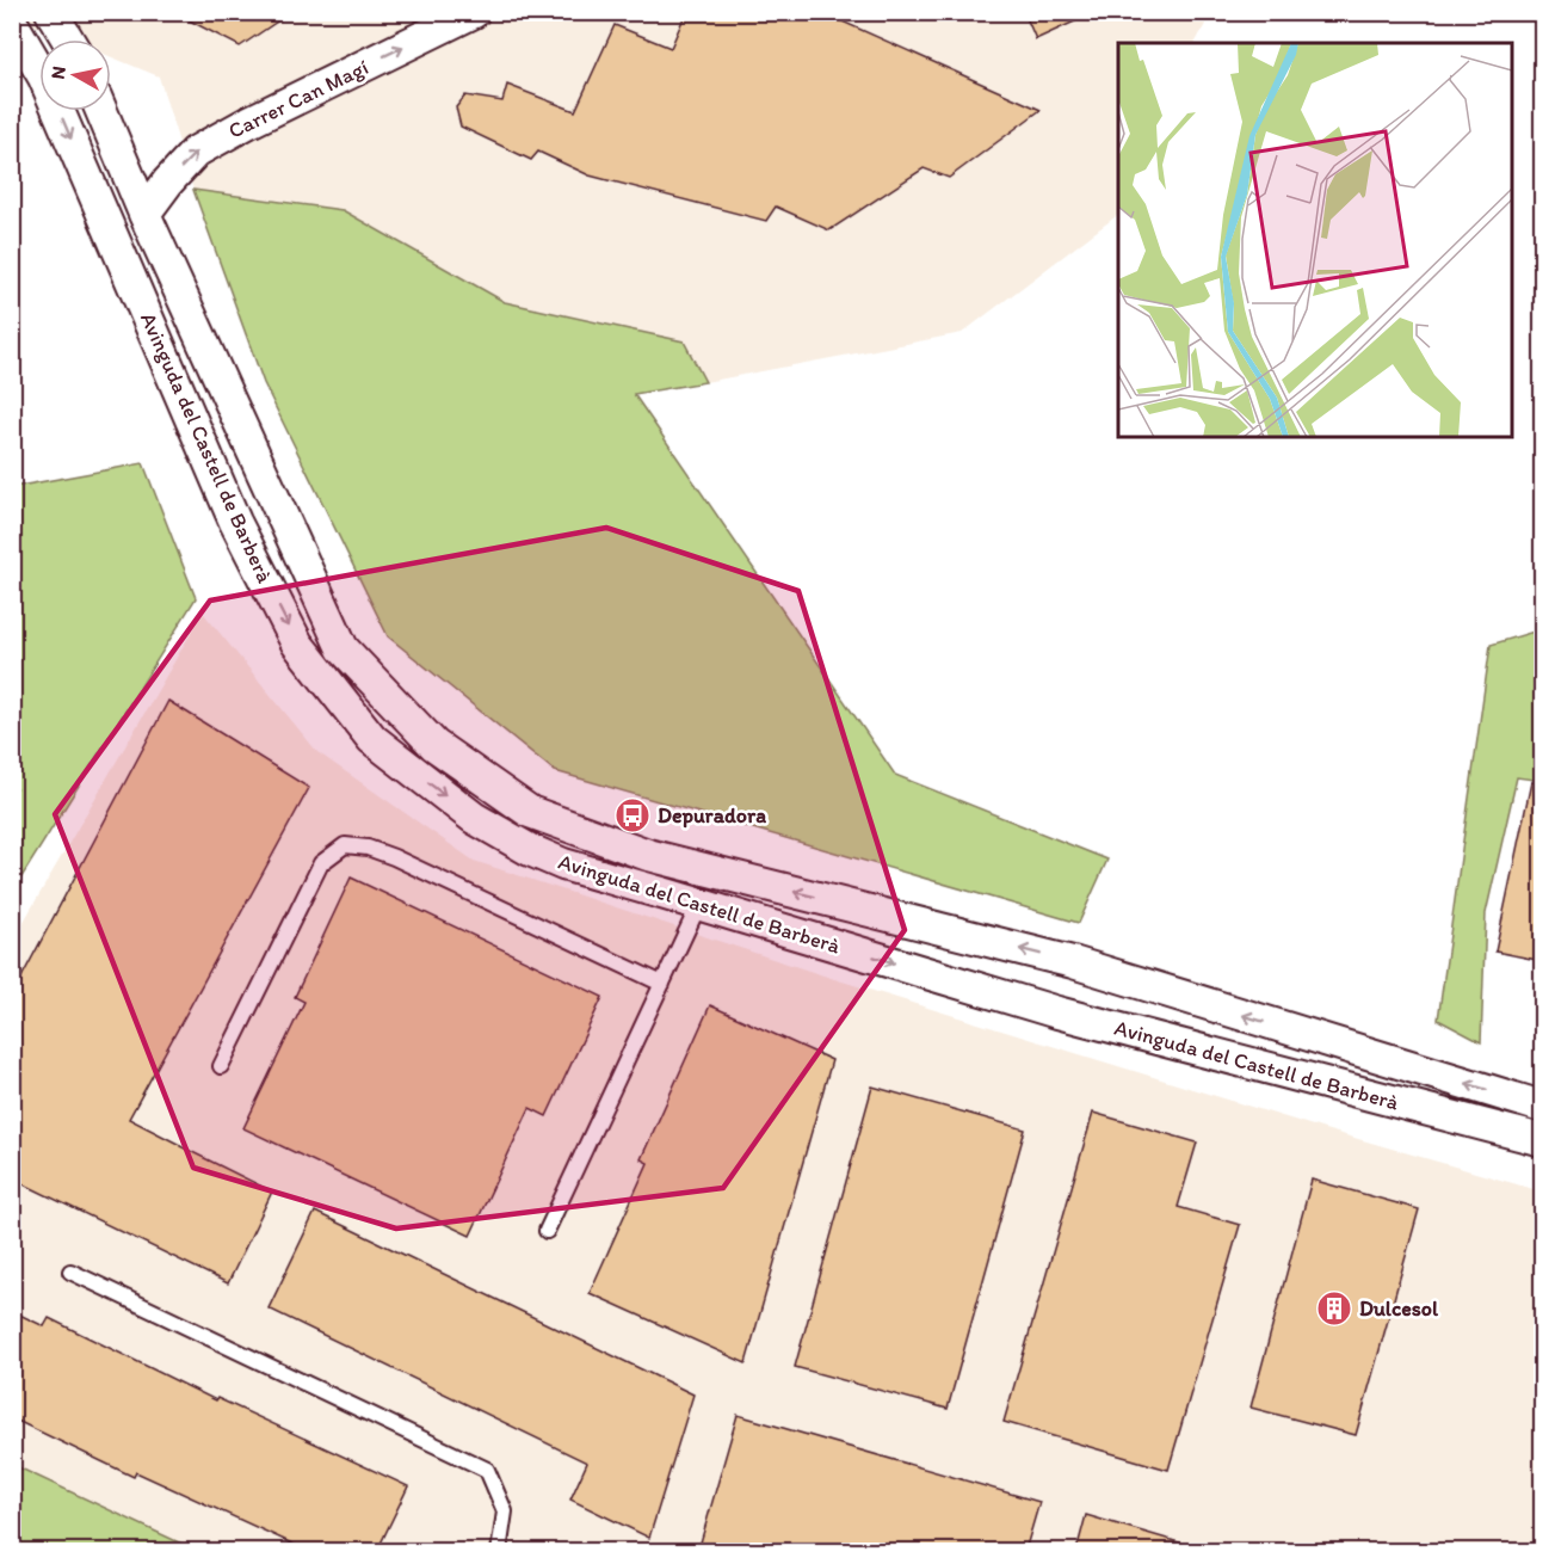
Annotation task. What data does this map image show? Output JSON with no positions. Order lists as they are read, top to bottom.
{
  "streets": {
    "street": ["Carrer Can Magí", "Avinguda del Castell de Barberà"]
  },
  "crossings": [
    ["Carrer Can Magí", "Avinguda del Castell de Barberà"]
  ],
  "one_way": ["Carrer Can Magí"],
  "places": {
    "bus stop": ["Depuradora"],
    "building": ["Dulcesol"]
  },
  "north": "left"
}
